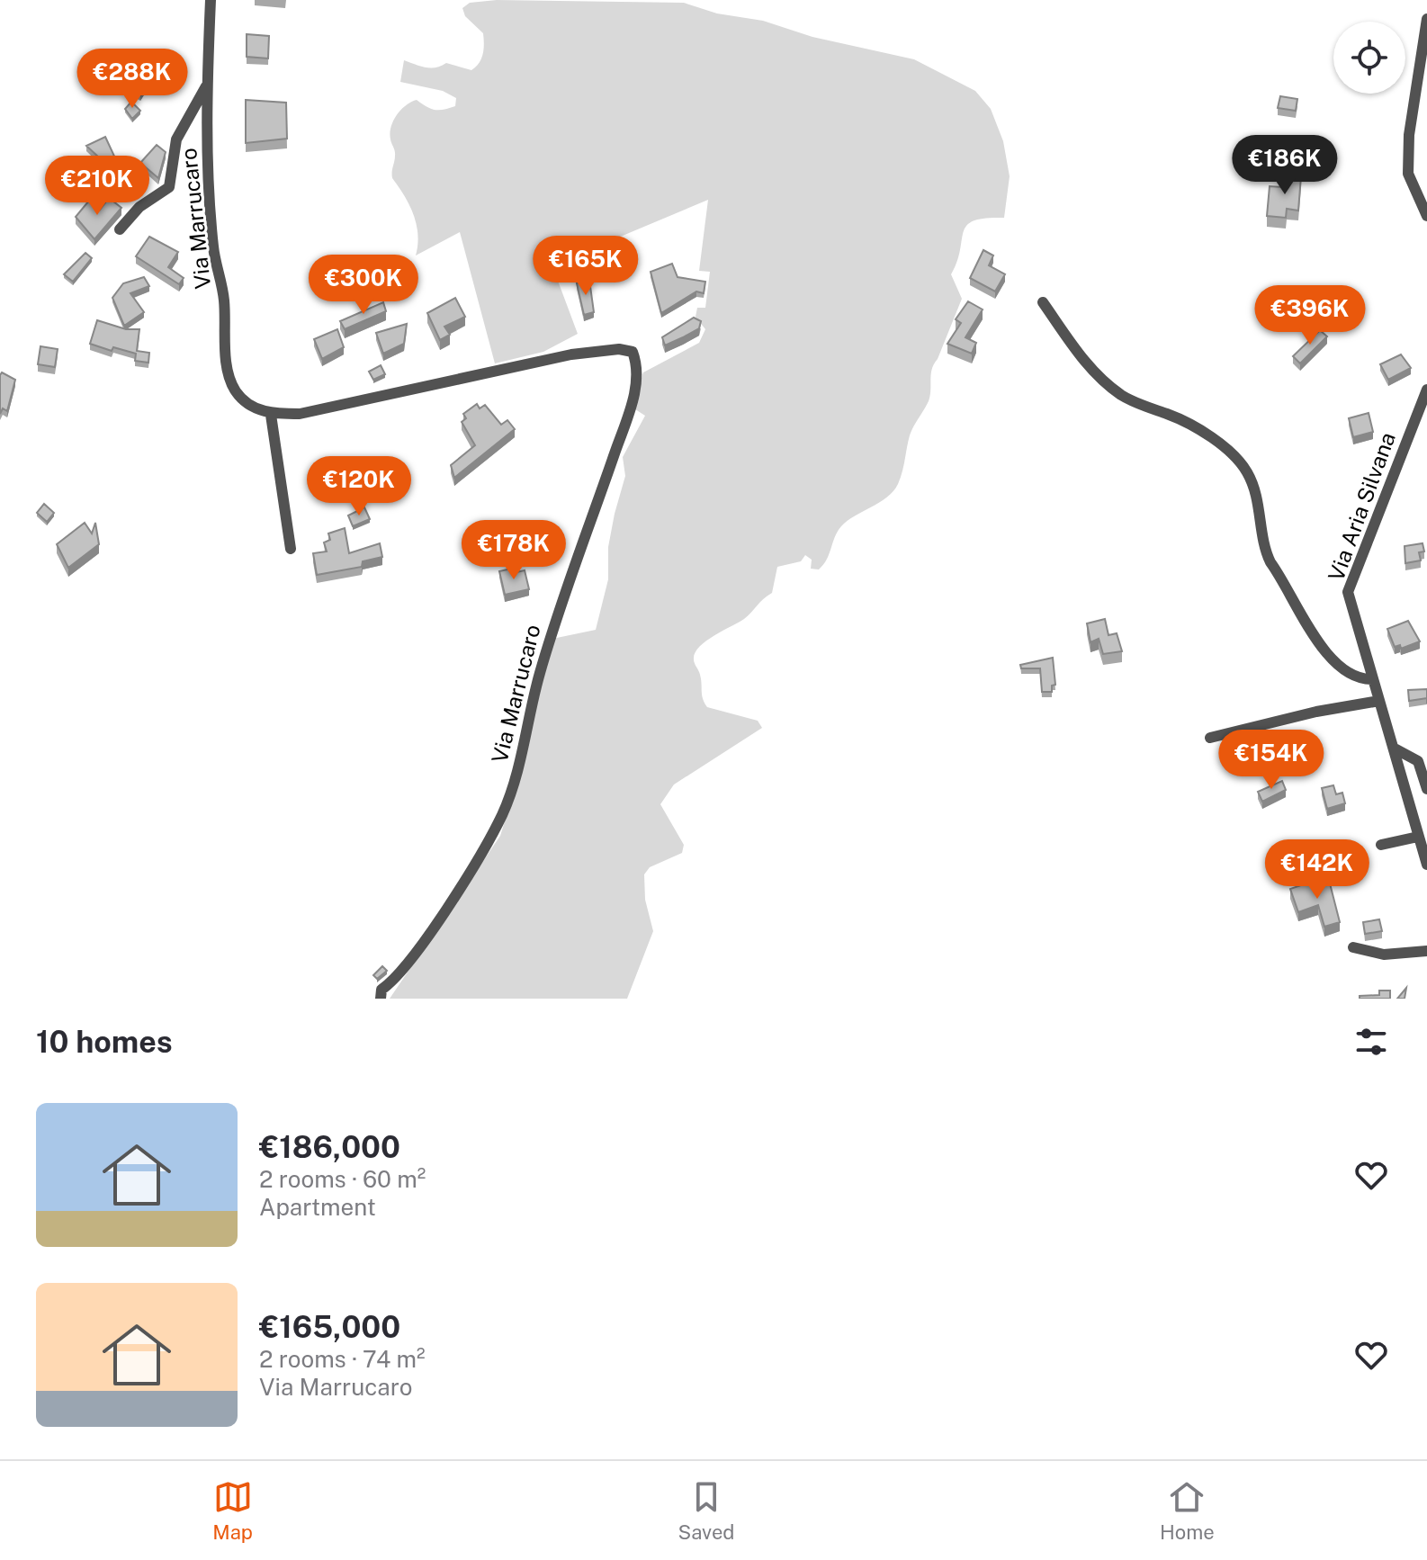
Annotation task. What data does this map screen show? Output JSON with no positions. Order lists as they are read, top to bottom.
{
  "streets": {
    "street": ["Via Marrucaro", "Via Aria Silvana"]
  },
  "page": {
    "price": [
      "€288K",
      "€186K",
      "€210K",
      "€165K",
      "€300K",
      "€396K",
      "€120K",
      "€178K",
      "€154K",
      "€142K"
    ],
    "heading": "10 homes",
    "list": [
      {
        "name": "€186,000",
        "note": "2 rooms · 60 m² · Apartment"
      },
      {
        "name": "€165,000",
        "note": "2 rooms · 74 m² · Via Marrucaro"
      }
    ],
    "tabs": ["Map", "Saved", "Home"]
  }
}
